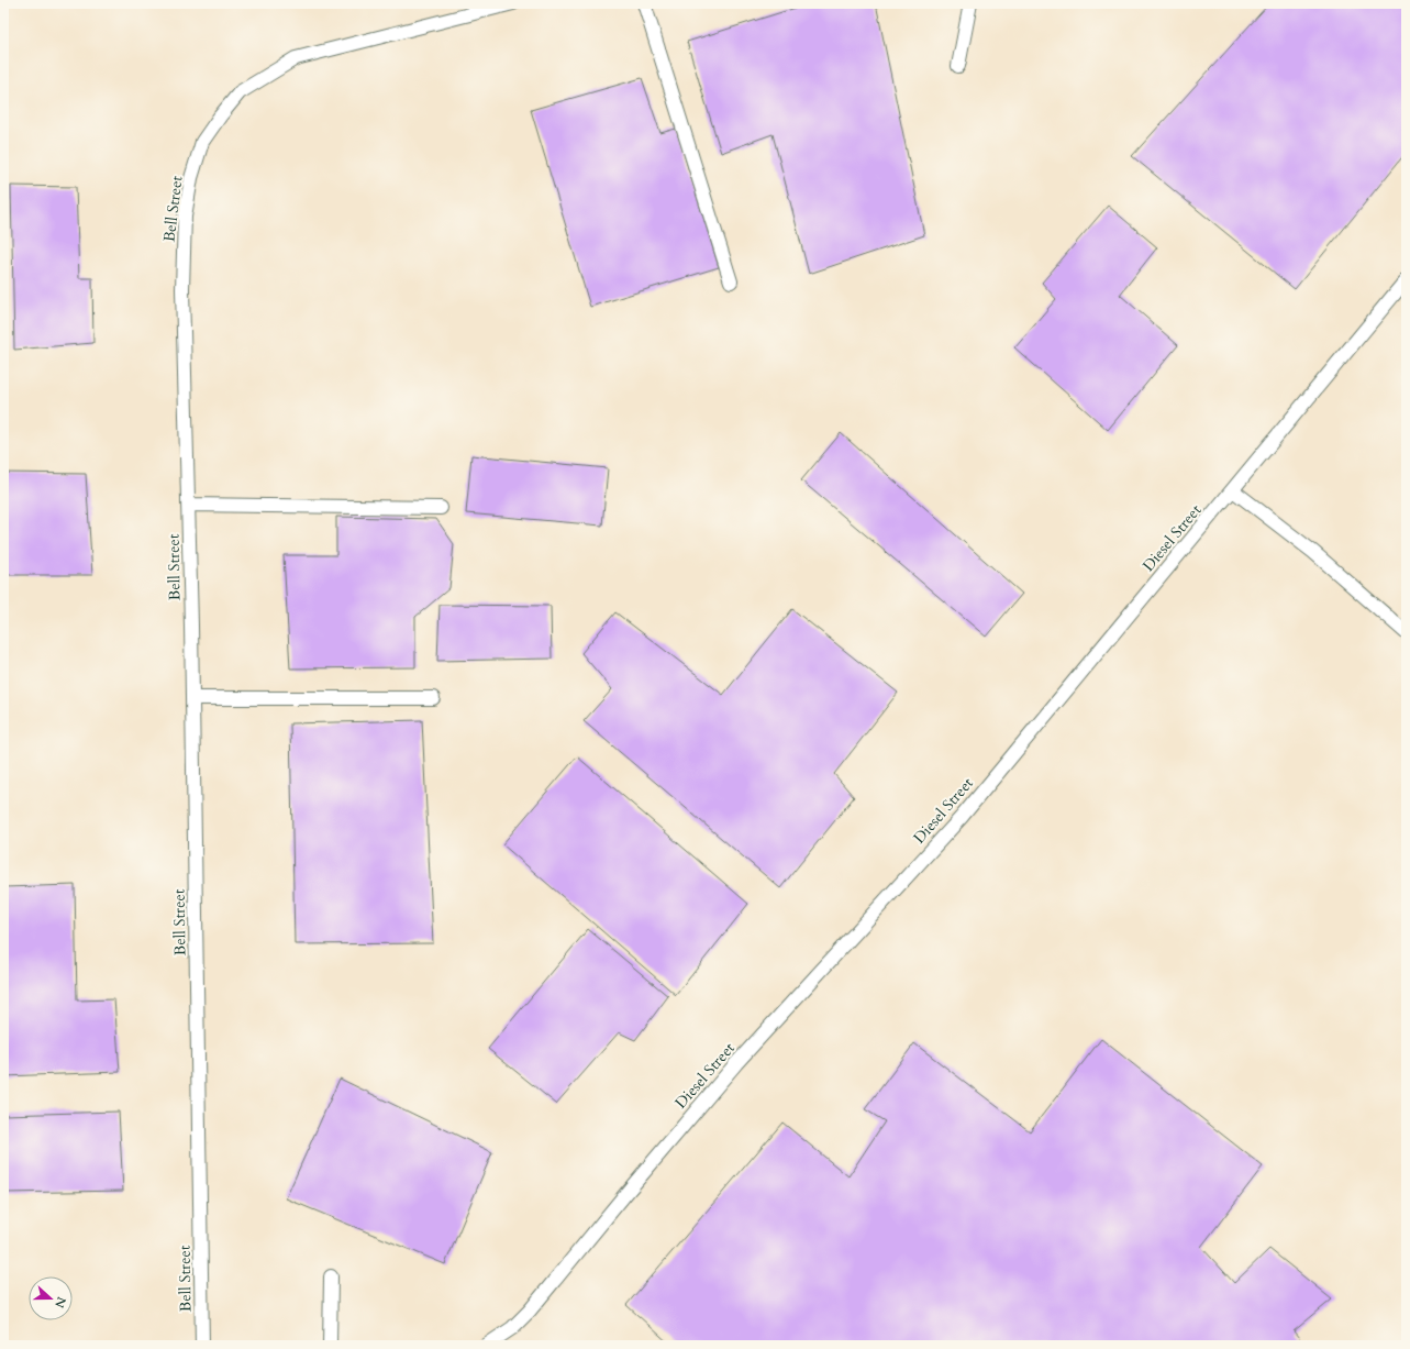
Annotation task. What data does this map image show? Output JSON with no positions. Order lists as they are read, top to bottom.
{
  "streets": {
    "lane": ["Bell Street", "Diesel Street"]
  },
  "north": "right"
}
